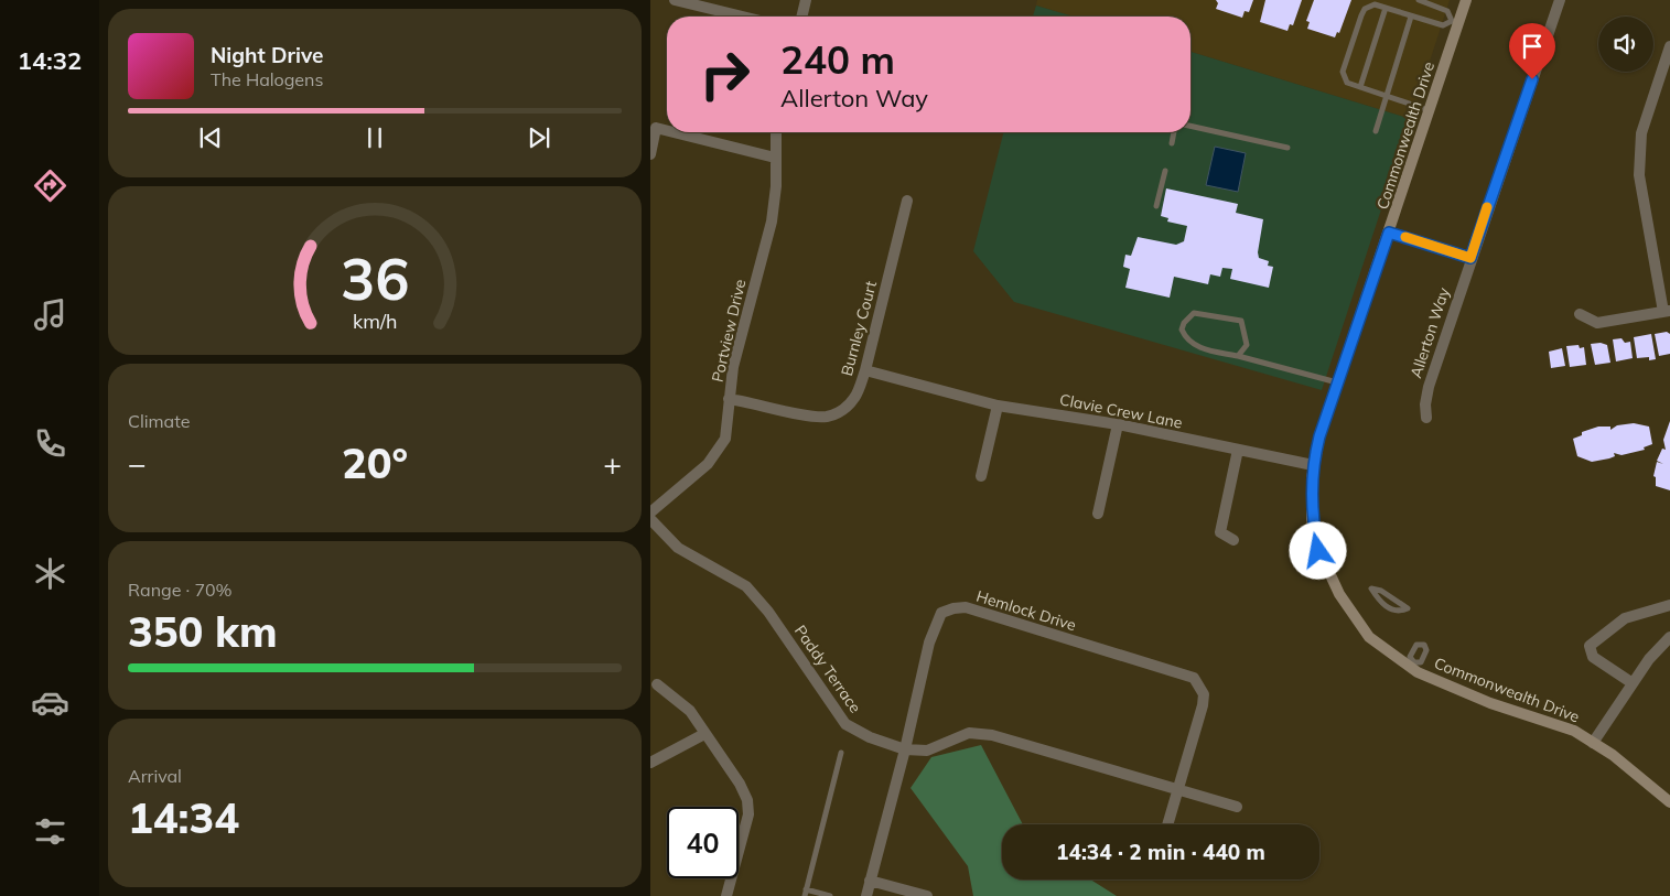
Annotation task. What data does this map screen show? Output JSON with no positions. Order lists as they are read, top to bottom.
{
  "streets": {
    "street": [
      "Commonwealth Drive",
      "Burnley Court",
      "Portview Drive",
      "Allerton Way",
      "Clavie Crew Lane",
      "Hemlock Drive",
      "Paddy Terrace"
    ]
  },
  "crossings": [
    ["Commonwealth Drive", "Clavie Crew Lane"],
    ["Burnley Court", "Portview Drive"],
    ["Burnley Court", "Clavie Crew Lane"],
    ["Hemlock Drive", "Paddy Terrace"]
  ],
  "page": {
    "tabs": "14:32",
    "turn": ["240 m", "Allerton Way"],
    "song": ["Night Drive", "The Halogens"],
    "tile": [
      "Climate",
      ["Range · 70%", "350 km"],
      ["Arrival", "14:34"]
    ],
    "heat": ["−", "20°", "+"],
    "limit": "40",
    "trip": "14:34 · 2 min · 440 m",
    "gauge": ["36", "km/h"]
  }
}
